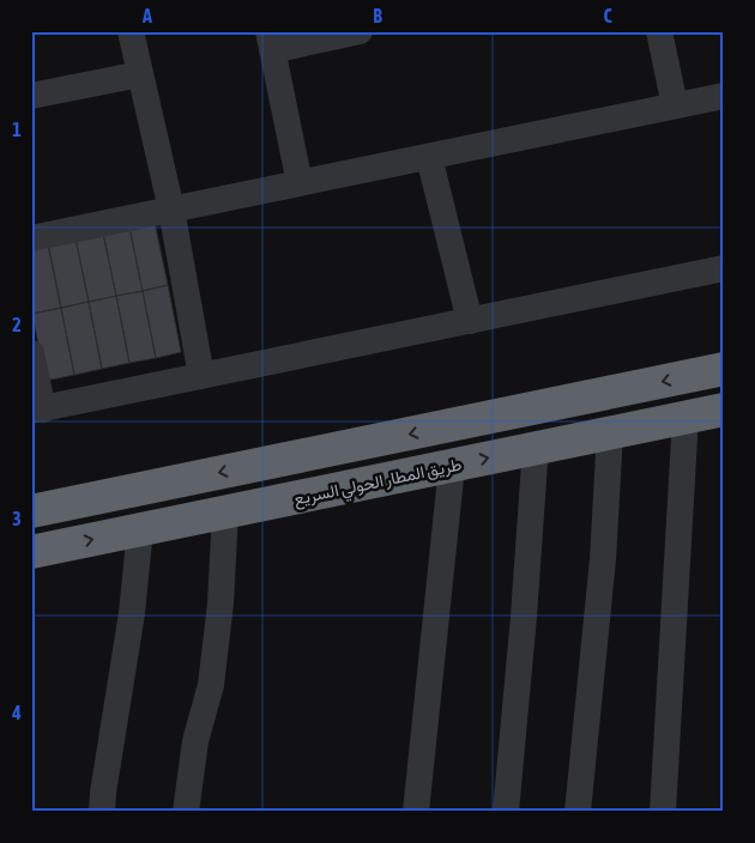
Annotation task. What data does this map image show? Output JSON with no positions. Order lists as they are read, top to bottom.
{
  "streets": {
    "highway": ["طريق المطار الحولي السريع"]
  },
  "grid": {
    "columns": ["A", "B", "C"],
    "rows": [
      "1",
      "2",
      "3",
      "4"
    ]
  }
}
